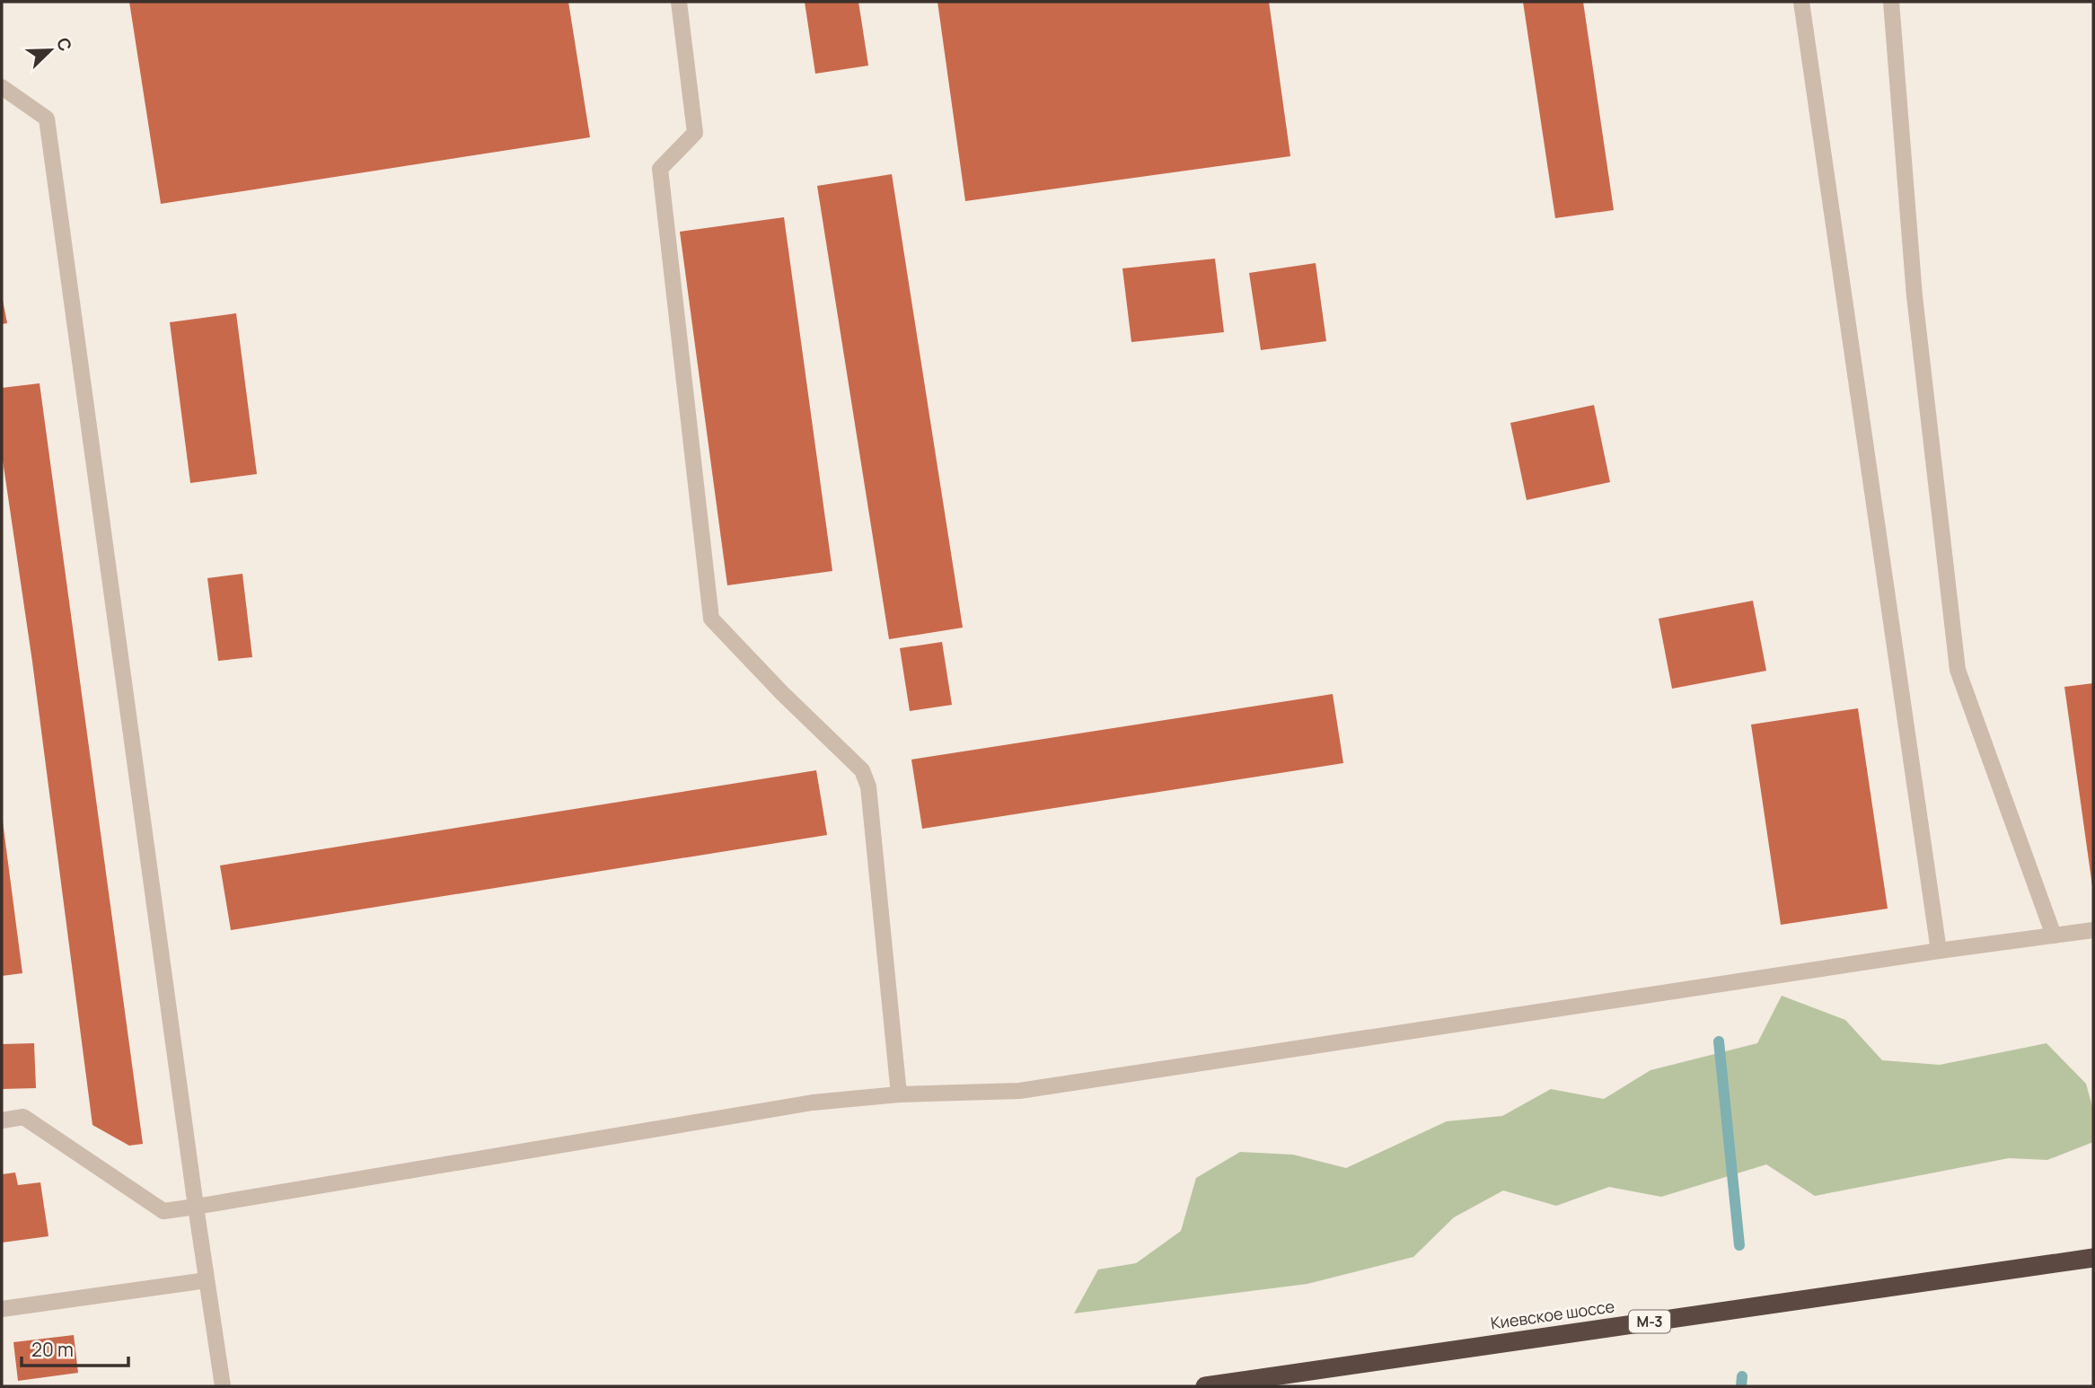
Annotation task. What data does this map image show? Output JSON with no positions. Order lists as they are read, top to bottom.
{
  "streets": {
    "highway": ["Киевское шоссе", "М-3"]
  },
  "scale_bar": "20 m",
  "north": "top right"
}
